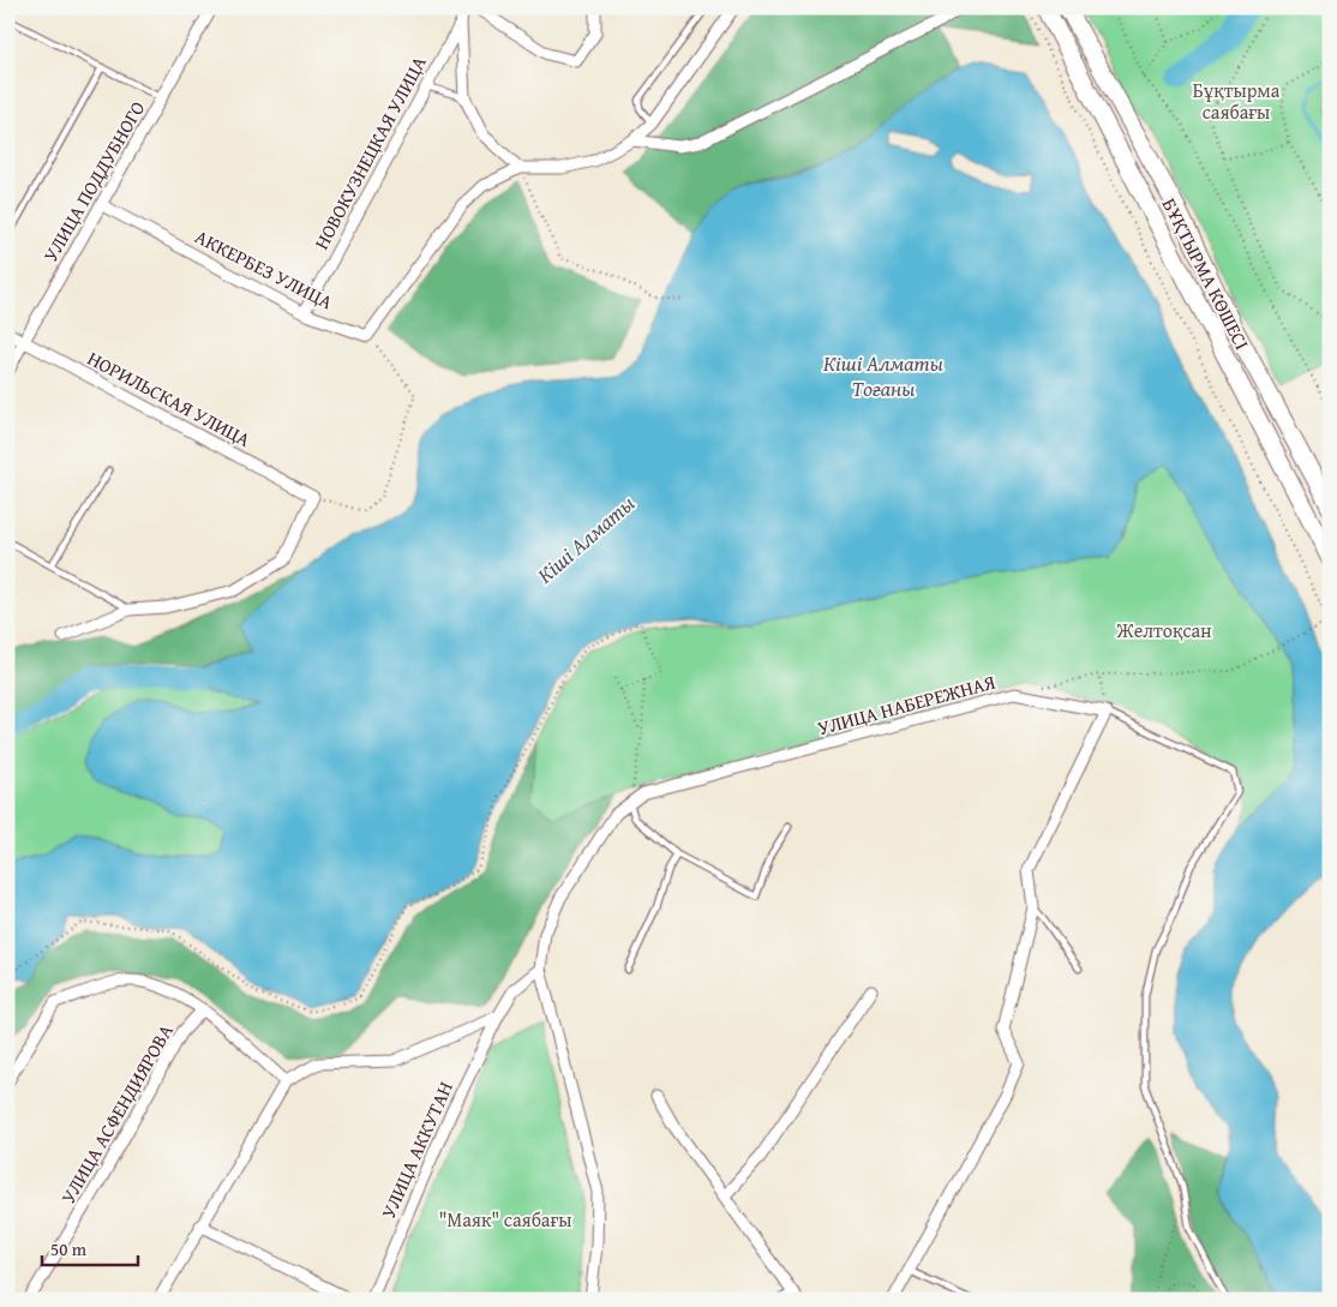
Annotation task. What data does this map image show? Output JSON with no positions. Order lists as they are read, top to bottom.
{
  "streets": {
    "main road": ["БҰҚТЫРМА КӨШЕСІ"],
    "street": [
      "НОВОКУЗНЕЦКАЯ УЛИЦА",
      "УЛИЦА ПОДДУБНОГО",
      "АККЕРБЕЗ УЛИЦА",
      "НОРИЛЬСКАЯ УЛИЦА",
      "УЛИЦА НАБЕРЕЖНАЯ",
      "УЛИЦА АСФЕНДИЯРОВА",
      "УЛИЦА АККУТАН"
    ]
  },
  "crossings": [
    ["НОВОКУЗНЕЦКАЯ УЛИЦА", "АККЕРБЕЗ УЛИЦА"],
    ["УЛИЦА ПОДДУБНОГО", "АККЕРБЕЗ УЛИЦА"],
    ["УЛИЦА ПОДДУБНОГО", "НОРИЛЬСКАЯ УЛИЦА"]
  ],
  "water": ["Кіші Алматы Тоғаны", "Кіші Алматы"],
  "parks": ["Бұқтырма саябағы", "Желтоқсан", "\"Маяк\" саябағы"],
  "scale_bar": "50 m"
}
